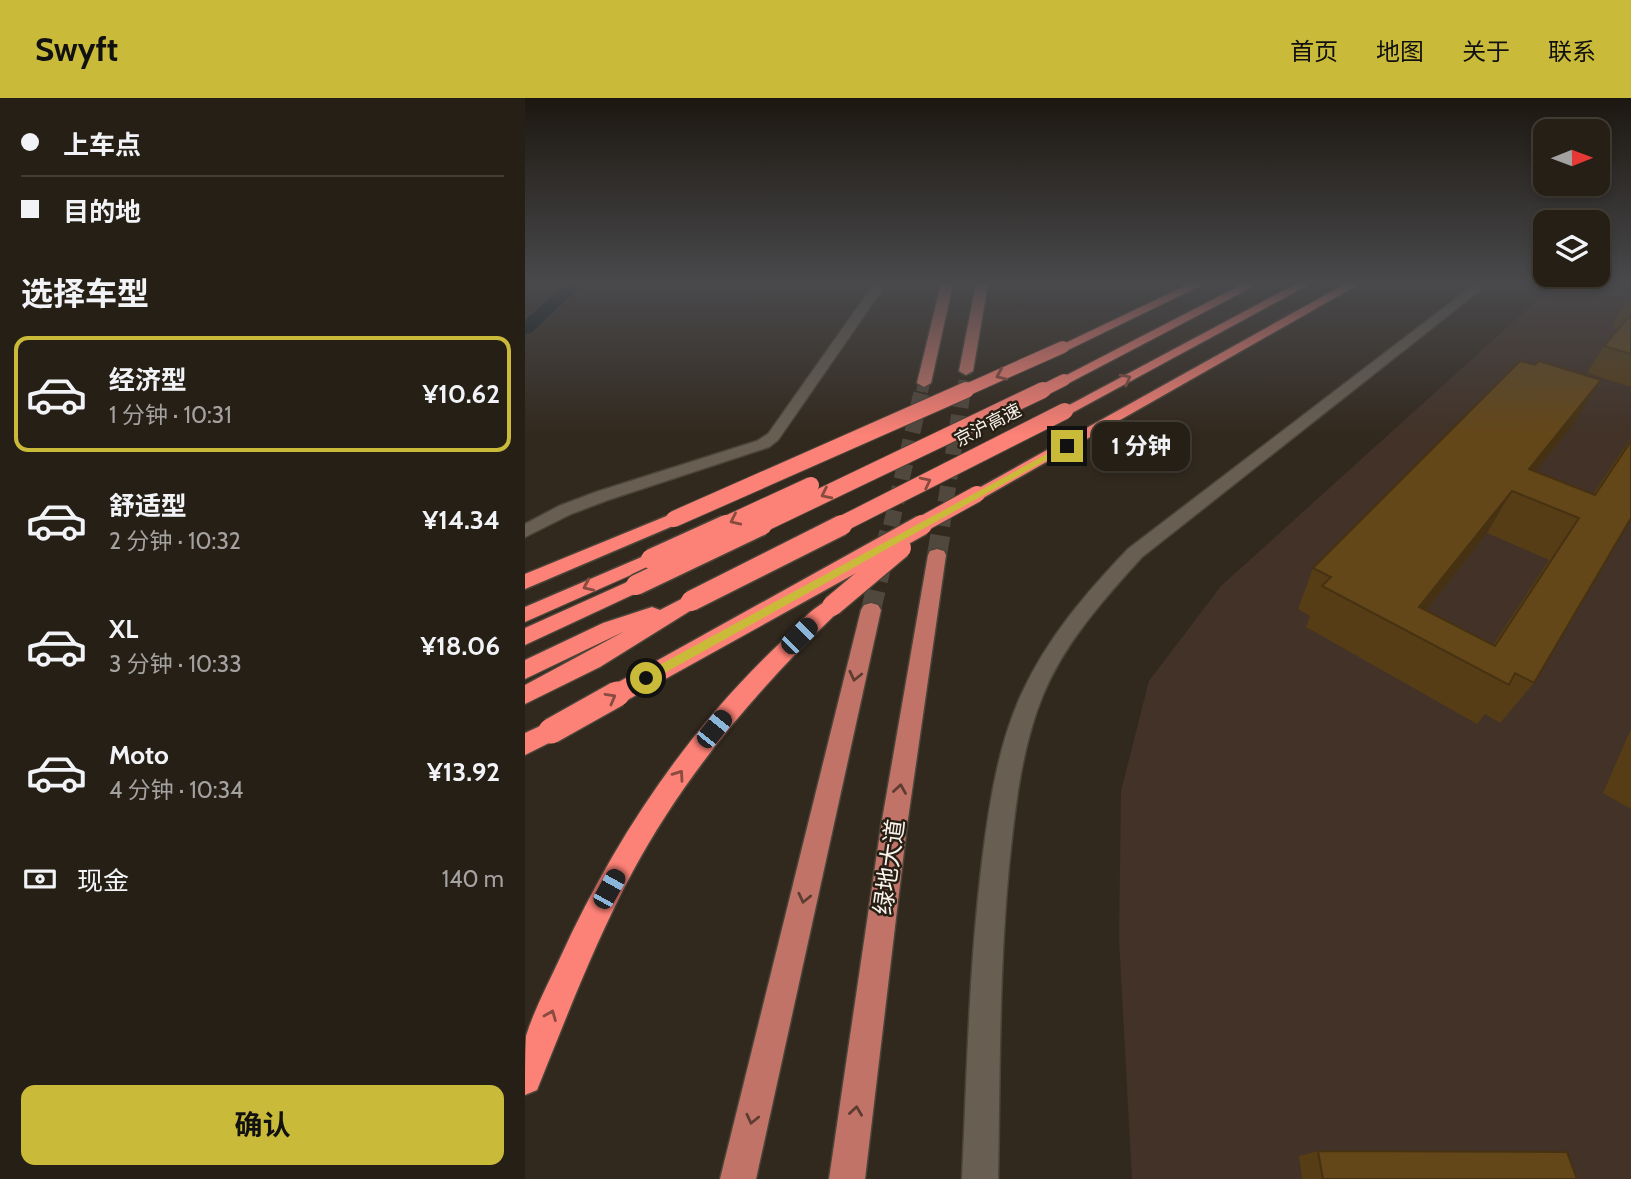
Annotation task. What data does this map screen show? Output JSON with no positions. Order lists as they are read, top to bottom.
{
  "streets": {
    "highway": ["京沪高速"],
    "main road": ["绿地大道"]
  },
  "north": "right",
  "page": {
    "header": "Swyft",
    "nav": [
      "首页",
      "地图",
      "关于",
      "联系"
    ],
    "banner": ["上车点", "目的地"],
    "heading": "选择车型",
    "list": [
      {
        "name": "经济型",
        "note": "1 分钟 · 10:31",
        "value": "¥10.62"
      },
      {
        "name": "舒适型",
        "note": "2 分钟 · 10:32",
        "value": "¥14.34"
      },
      {
        "name": "XL",
        "note": "3 分钟 · 10:33",
        "value": "¥18.06"
      },
      {
        "name": "Moto",
        "note": "4 分钟 · 10:34",
        "value": "¥13.92"
      }
    ],
    "bubble": "1 分钟",
    "pay": ["现金", "140 m"],
    "buttons": "确认"
  }
}
